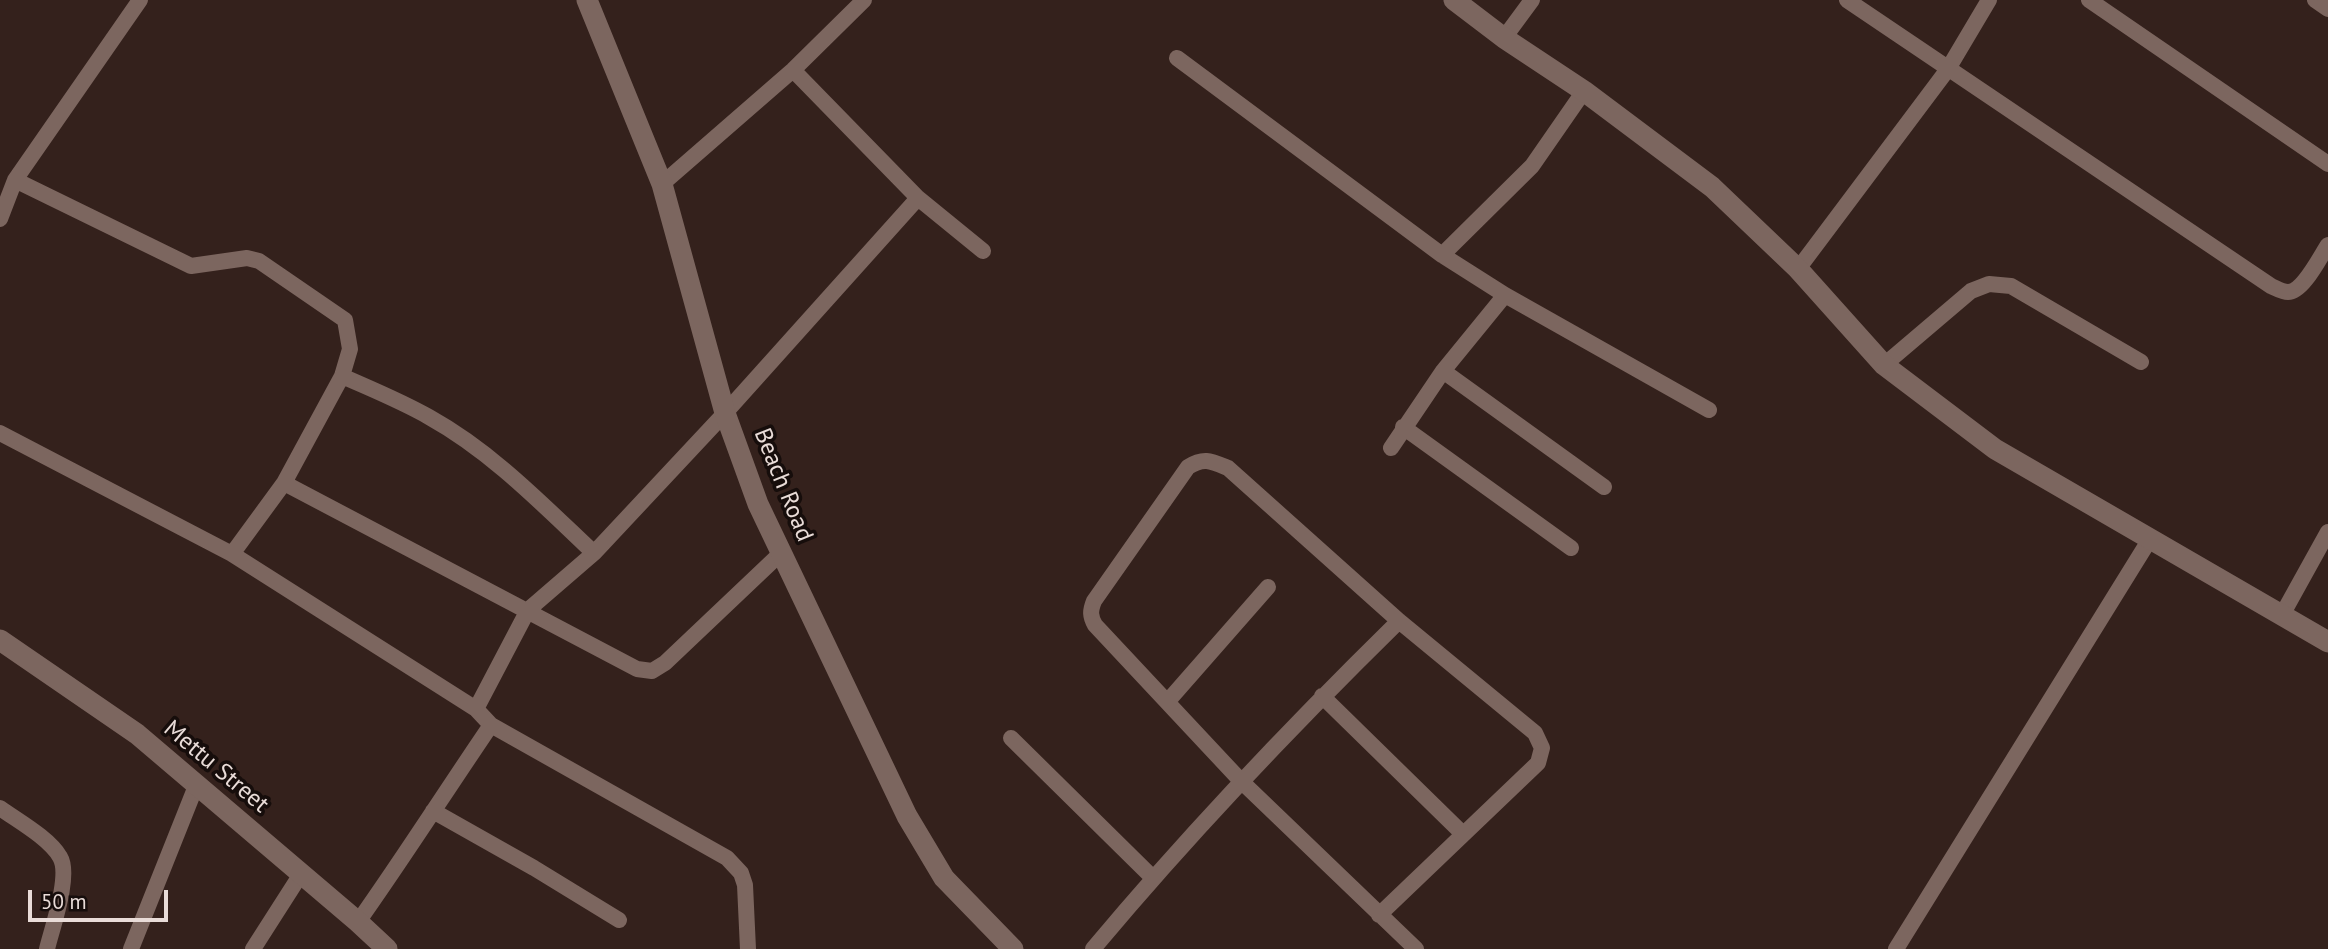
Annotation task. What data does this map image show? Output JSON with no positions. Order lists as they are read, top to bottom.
{
  "streets": {
    "street": ["Beach Road", "Mettu Street"]
  },
  "scale_bar": "50 m"
}
